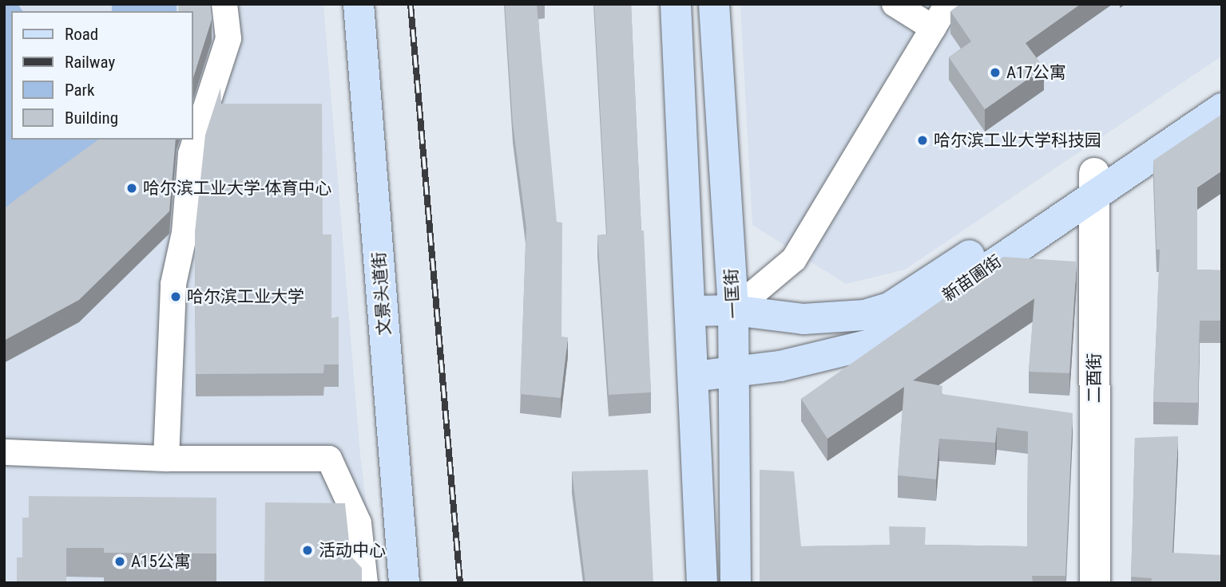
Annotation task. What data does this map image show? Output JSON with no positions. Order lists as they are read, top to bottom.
{
  "streets": {
    "main road": ["新苗圃街", "文景头道街", "一匡街"],
    "street": ["二酉街"]
  },
  "crossings": [
    ["新苗圃街", "一匡街"],
    ["新苗圃街", "二酉街"]
  ],
  "places": [
    "A17公寓",
    "哈尔滨工业大学科技园",
    "哈尔滨工业大学-体育中心",
    "哈尔滨工业大学",
    "活动中心",
    "A15公寓"
  ],
  "legend": [
    "Road",
    "Railway",
    "Park",
    "Building"
  ]
}
